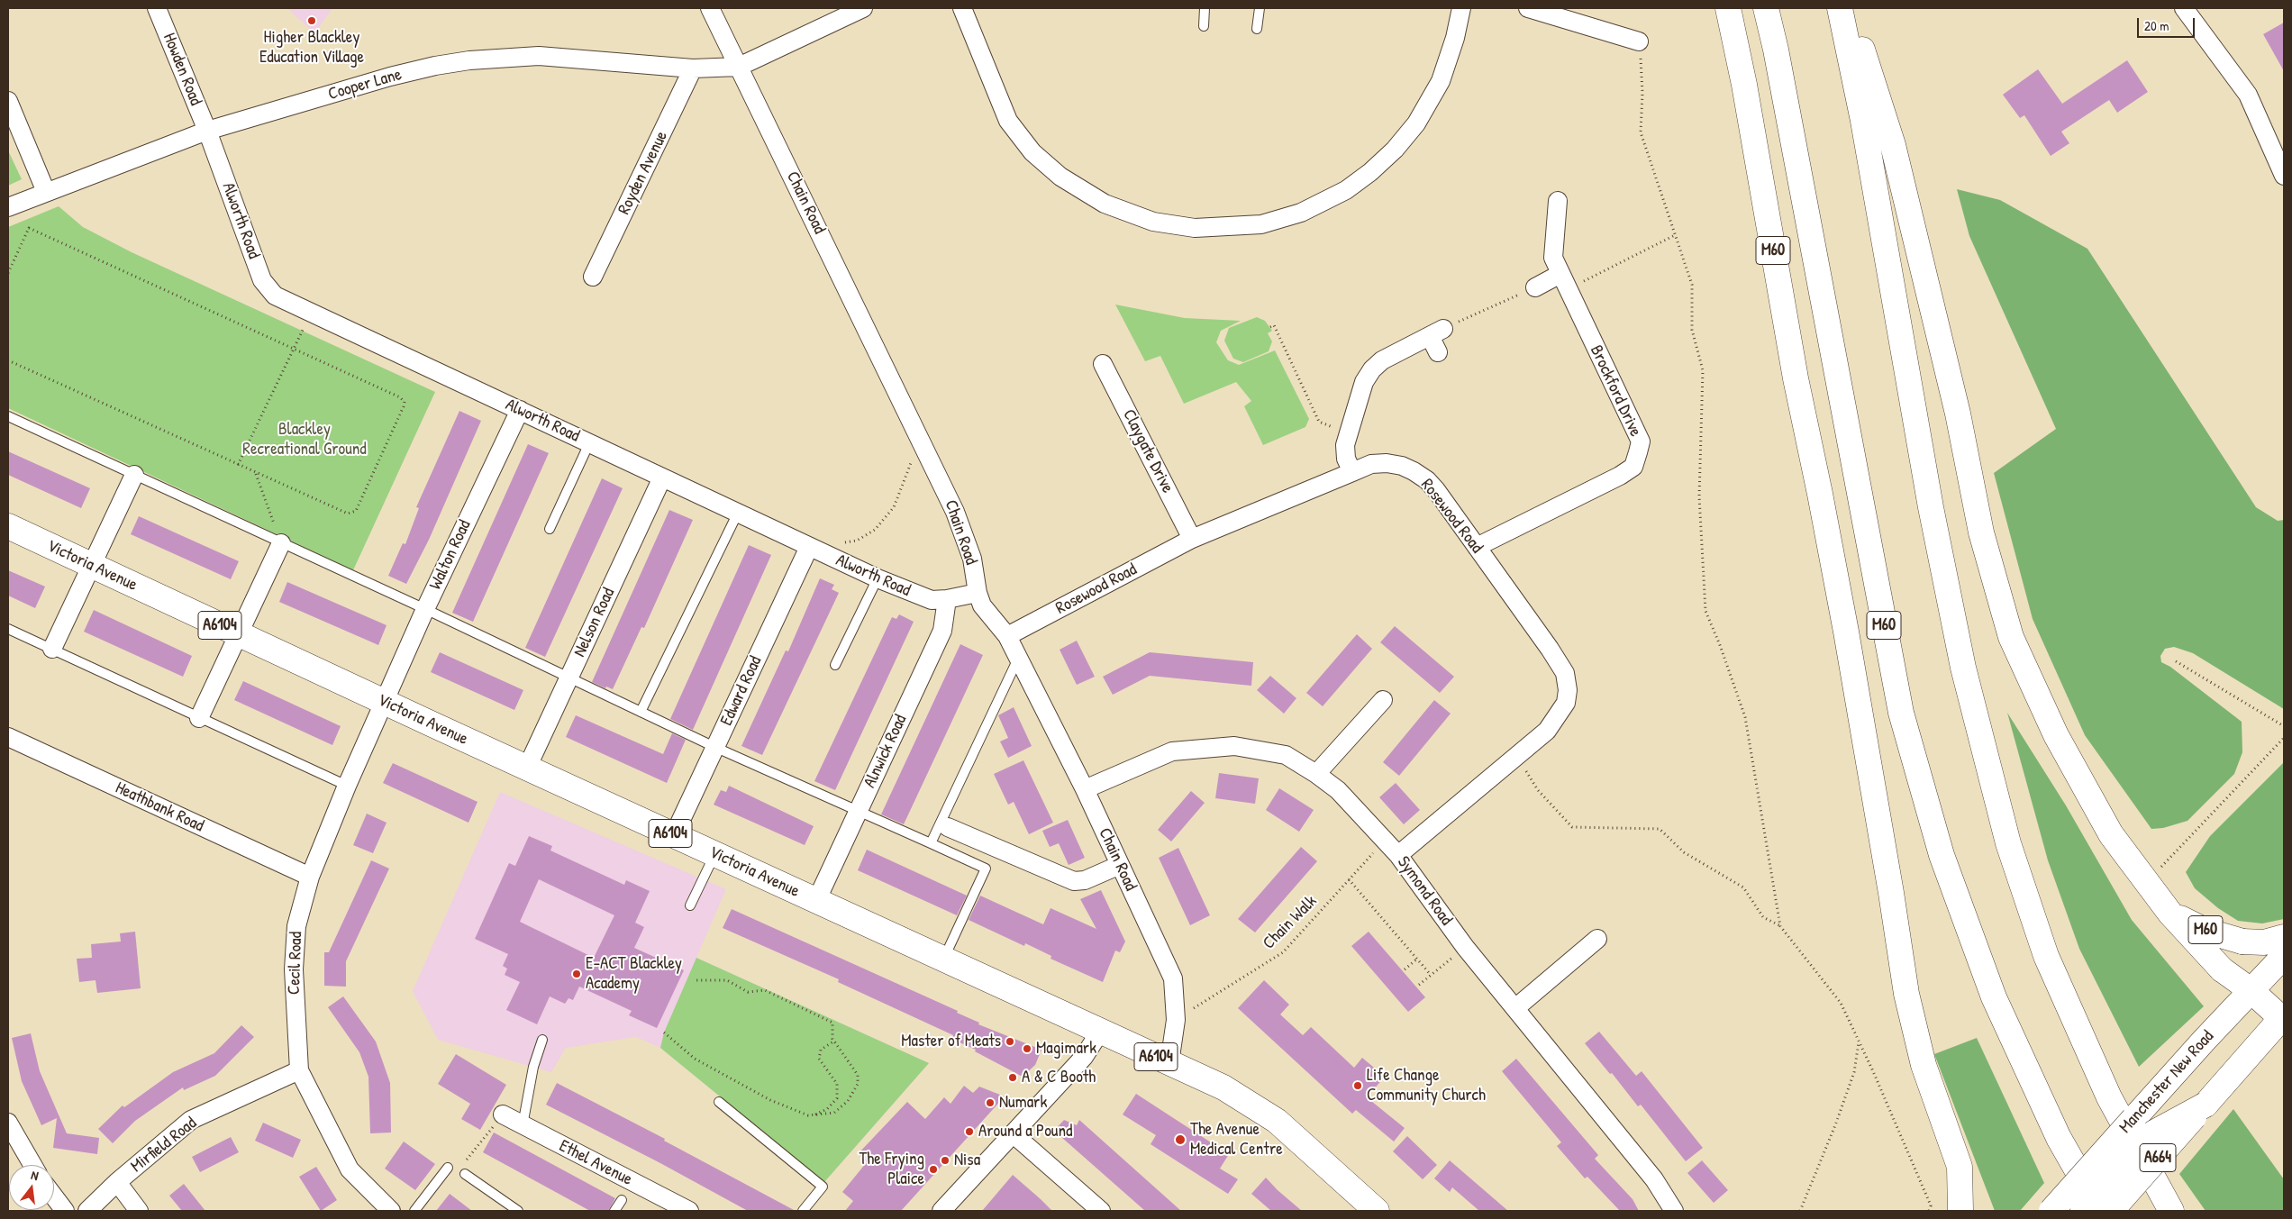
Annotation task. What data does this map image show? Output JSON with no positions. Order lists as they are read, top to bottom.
{
  "streets": {
    "main road": [
      "M60",
      "Victoria Avenue",
      "A6104",
      "Manchester New Road",
      "A664"
    ],
    "street": [
      "Howden Road",
      "Cooper Lane",
      "Royden Avenue",
      "Chain Road",
      "Alworth Road",
      "Brockford Drive",
      "Claygate Drive",
      "Rosewood Road",
      "Walton Road",
      "Nelson Road",
      "Edward Road",
      "Alnwick Road",
      "Heathbank Road",
      "Symond Road",
      "Cecil Road",
      "Mirfield Road",
      "Ethel Avenue"
    ],
    "path": ["Chain Walk"]
  },
  "crossings": [
    ["Howden Road", "Cooper Lane"],
    ["Howden Road", "Alworth Road"],
    ["Cooper Lane", "Royden Avenue"],
    ["Cooper Lane", "Chain Road"],
    ["Cooper Lane", "Alworth Road"],
    ["Chain Road", "Alworth Road"],
    ["Chain Road", "Rosewood Road"],
    ["Chain Road", "Victoria Avenue"],
    ["Chain Road", "Symond Road"],
    ["Chain Road", "Chain Walk"],
    ["Alworth Road", "Walton Road"],
    ["Alworth Road", "Nelson Road"],
    ["Alworth Road", "Edward Road"],
    ["Alworth Road", "Alnwick Road"],
    ["M60", "Manchester New Road"],
    ["Brockford Drive", "Rosewood Road"],
    ["Claygate Drive", "Rosewood Road"],
    ["Rosewood Road", "Symond Road"],
    ["Walton Road", "Victoria Avenue"],
    ["Walton Road", "Cecil Road"],
    ["Victoria Avenue", "Nelson Road"],
    ["Victoria Avenue", "Edward Road"],
    ["Victoria Avenue", "Alnwick Road"],
    ["Victoria Avenue", "Cecil Road"],
    ["Heathbank Road", "Cecil Road"],
    ["Symond Road", "Chain Walk"],
    ["Cecil Road", "Mirfield Road"]
  ],
  "parks": ["Blackley Recreational Ground"],
  "places": [
    "Higher Blackley Education Village",
    "E-ACT Blackley Academy",
    "Master of Meats",
    "Magimark",
    "A & C Booth",
    "Life Change Community Church",
    "Numark",
    "Around a Pound",
    "The Avenue Medical Centre",
    "Nisa",
    "The Frying Plaice"
  ],
  "scale_bar": "20 m",
  "north": "top"
}
